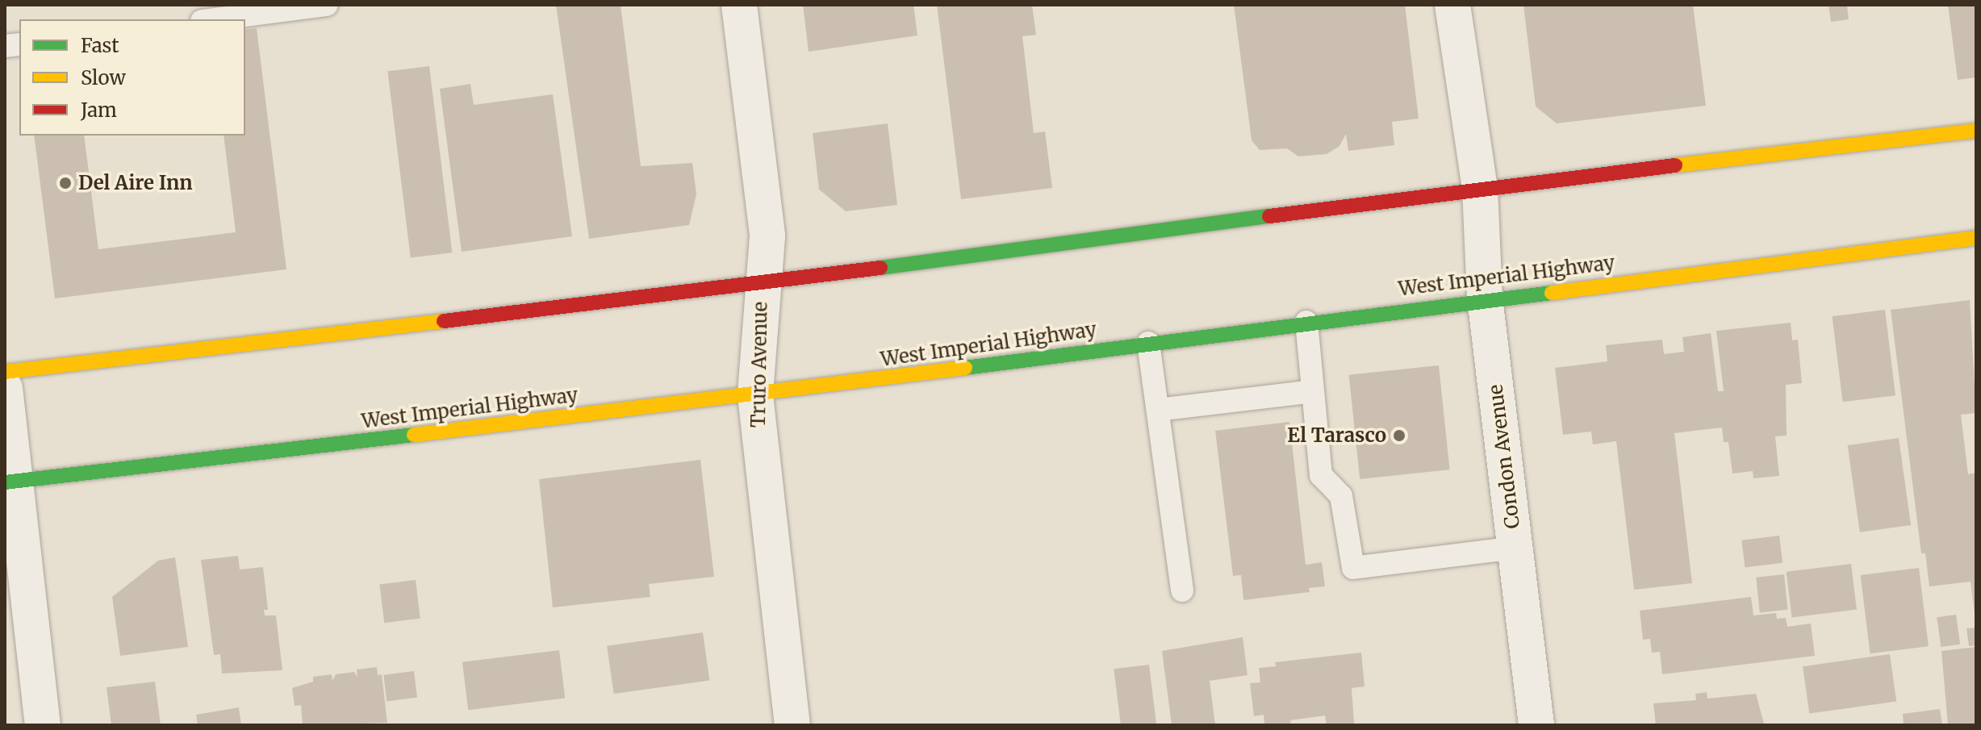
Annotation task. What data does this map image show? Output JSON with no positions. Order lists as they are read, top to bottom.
{
  "streets": {
    "main road": ["West Imperial Highway"],
    "street": ["Truro Avenue", "Condon Avenue"]
  },
  "crossings": [
    ["West Imperial Highway", "Truro Avenue"],
    ["West Imperial Highway", "Condon Avenue"]
  ],
  "places": ["Del Aire Inn", "El Tarasco"],
  "legend": ["Fast", "Slow", "Jam"]
}
